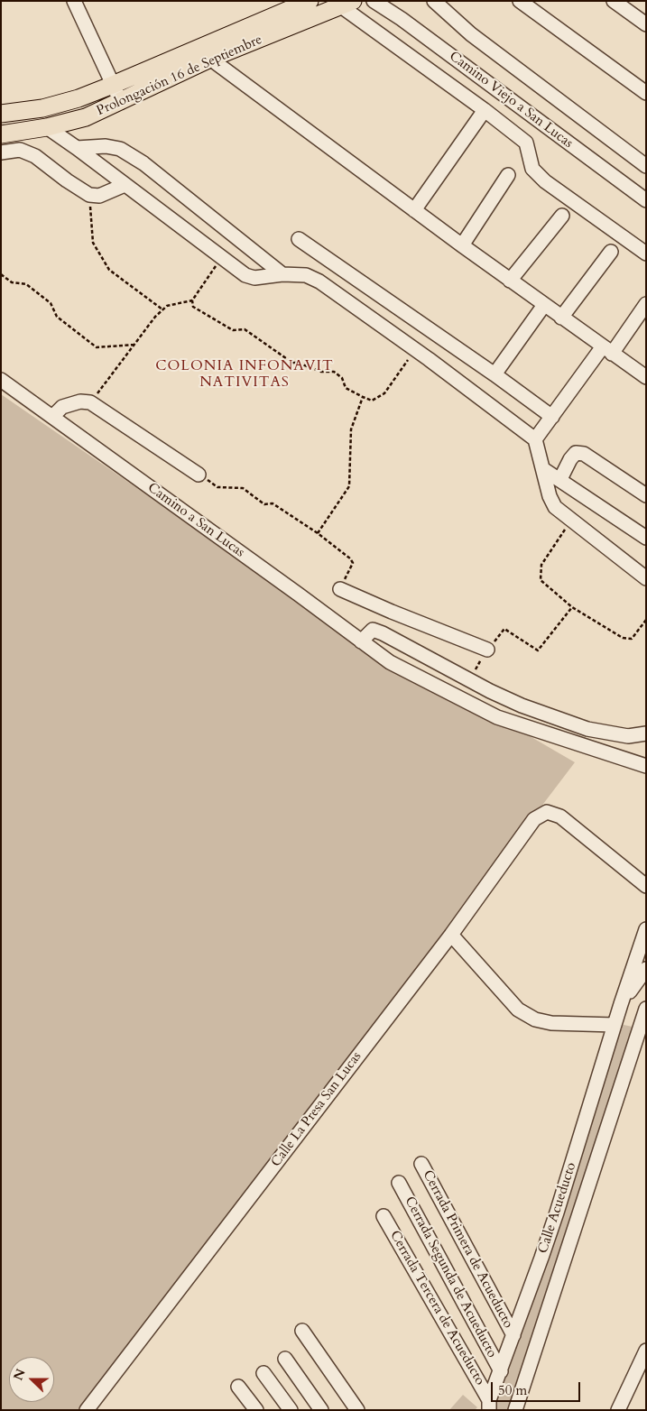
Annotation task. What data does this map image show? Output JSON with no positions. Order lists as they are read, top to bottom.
{
  "streets": {
    "main road": ["Prolongación 16 de Septiembre"],
    "street": [
      "Camino Viejo a San Lucas",
      "Camino a San Lucas",
      "Calle La Presa San Lucas",
      "Calle Acueducto",
      "Cerrada Primera de Acueducto",
      "Cerrada Segunda de Acueducto",
      "Cerrada Tercera de Acueducto"
    ]
  },
  "crossings": [
    ["Calle Acueducto", "Cerrada Primera de Acueducto"],
    ["Calle Acueducto", "Cerrada Segunda de Acueducto"],
    ["Calle Acueducto", "Cerrada Tercera de Acueducto"]
  ],
  "districts": ["COLONIA INFONAVIT NATIVITAS"],
  "scale_bar": "50 m",
  "north": "left"
}
